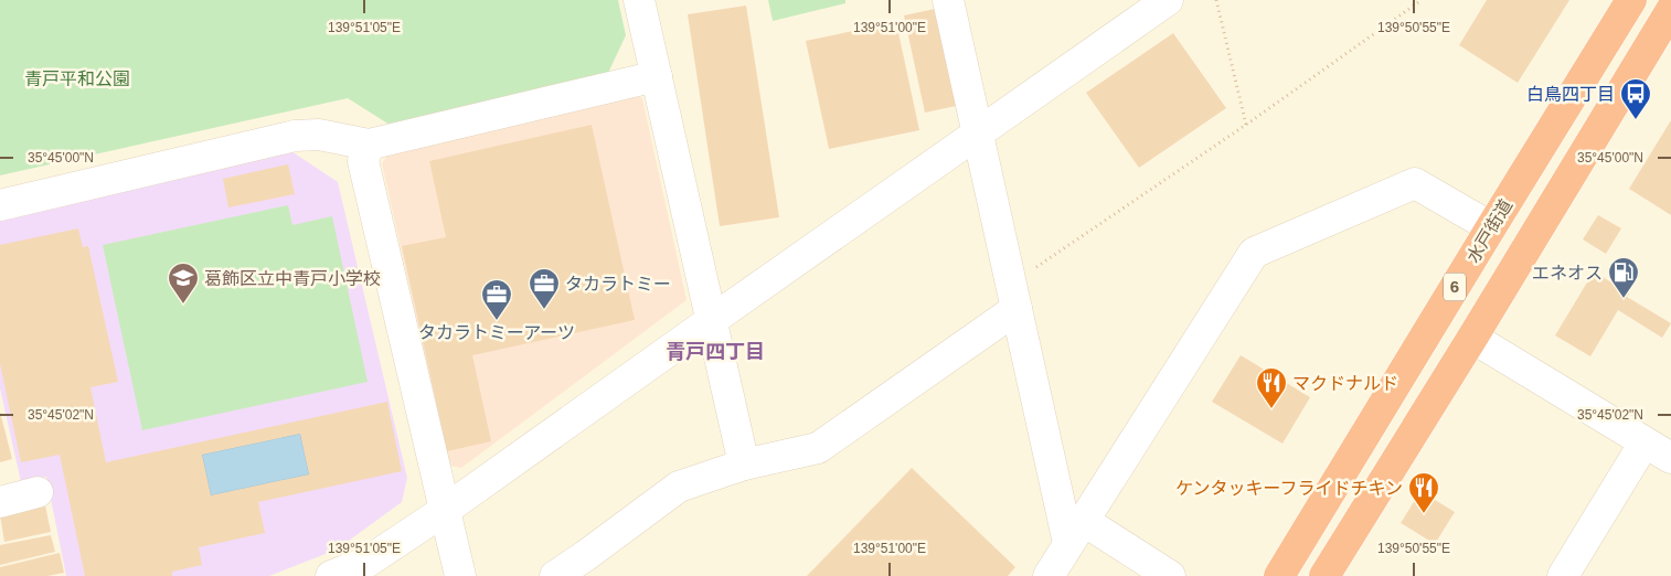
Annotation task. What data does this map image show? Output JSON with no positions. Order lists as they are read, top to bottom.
{
  "streets": {
    "highway": ["水戸街道", "6"]
  },
  "districts": ["青戸四丁目"],
  "parks": ["青戸平和公園"],
  "places": {
    "bus stop": ["白鳥四丁目"],
    "fuel station": ["エネオス"],
    "school or university": ["葛飾区立中青戸小学校"],
    "office": ["タカラトミー", "タカラトミーアーツ"],
    "restaurant": ["マクドナルド", "ケンタッキーフライドチキン"]
  },
  "coordinates": [
    "139°51'05\"E",
    "139°51'00\"E",
    "139°50'55\"E",
    "35°45'00\"N",
    "35°45'02\"N"
  ]
}
